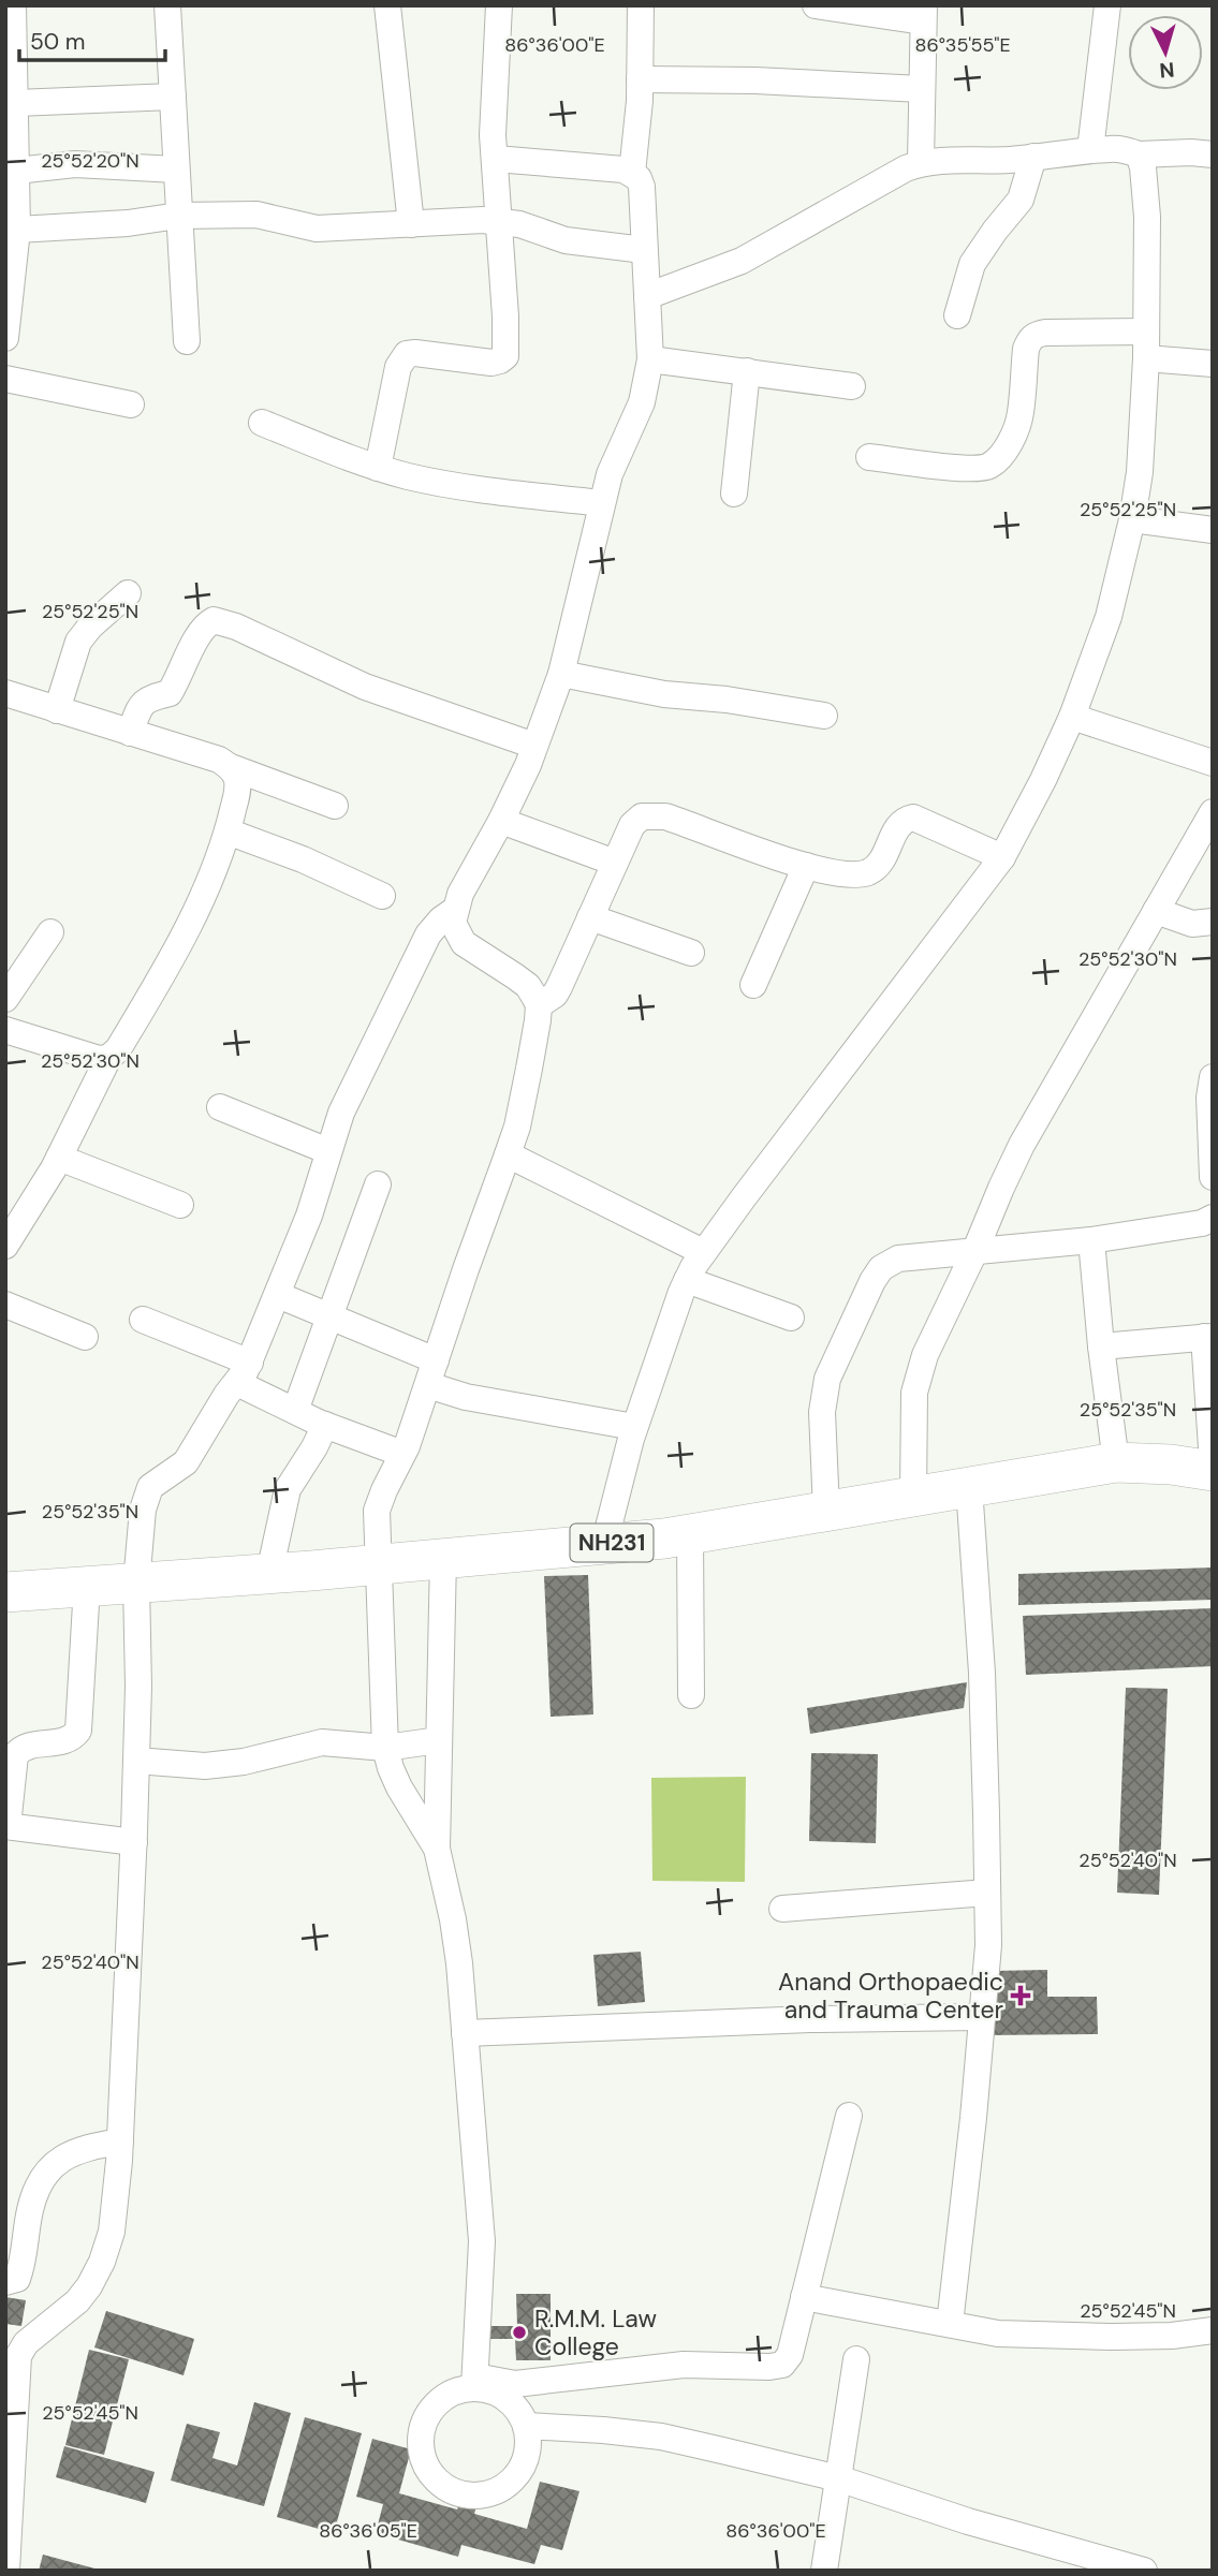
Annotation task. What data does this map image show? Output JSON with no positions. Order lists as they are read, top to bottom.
{
  "streets": {
    "highway": ["NH231"]
  },
  "places": {
    "health": ["Anand Orthopaedic and Trauma Center"],
    "other": ["R.M.M. Law College"]
  },
  "scale_bar": "50 m",
  "north": "bottom",
  "coordinates": [
    "86°36'00\"E",
    "86°35'55\"E",
    "25°52'20\"N",
    "25°52'25\"N",
    "25°52'30\"N",
    "25°52'35\"N",
    "25°52'40\"N",
    "25°52'45\"N",
    "86°36'05\"E"
  ]
}
